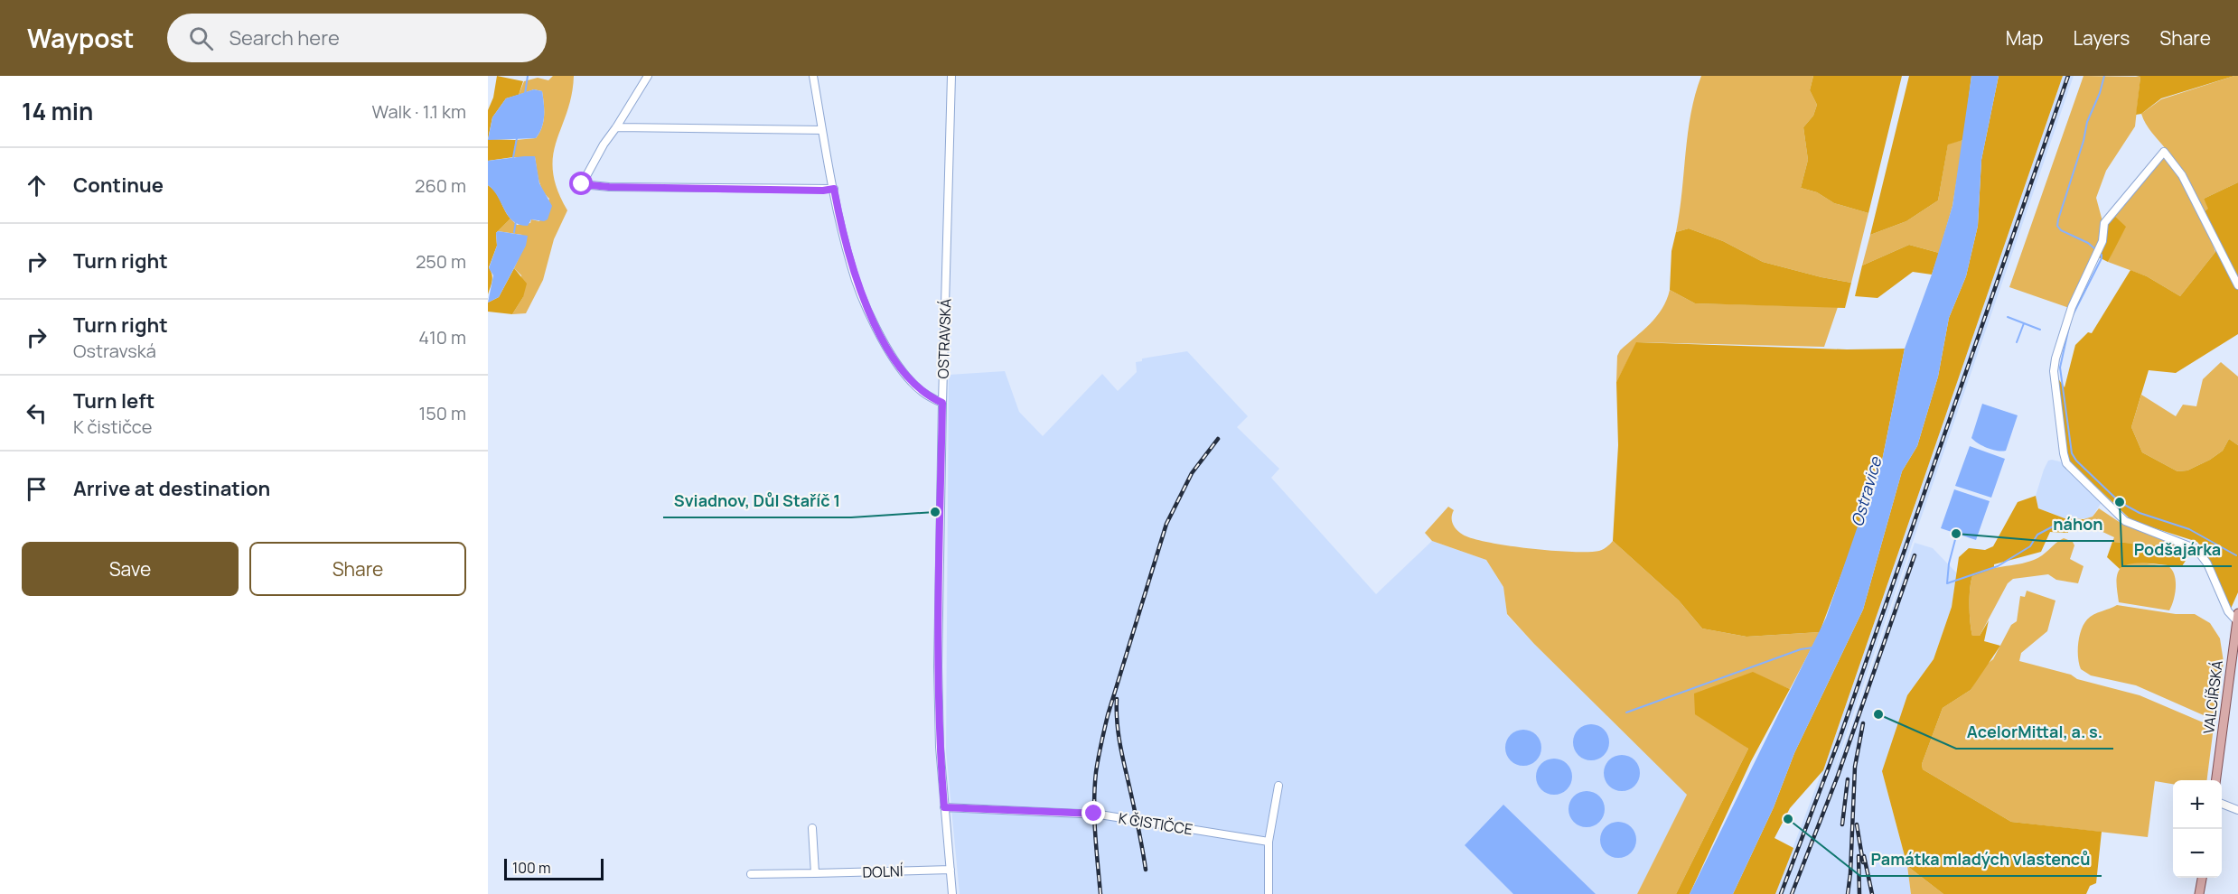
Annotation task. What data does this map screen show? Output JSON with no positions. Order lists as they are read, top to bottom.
{
  "streets": {
    "main road": ["VALCÍŘSKÁ"],
    "street": ["OSTRAVSKÁ", "K ČISTIČCE", "DOLNÍ"]
  },
  "crossings": [
    ["OSTRAVSKÁ", "K ČISTIČCE"],
    ["OSTRAVSKÁ", "DOLNÍ"]
  ],
  "water": ["Ostravice"],
  "places": [
    "Podšajárka",
    "Sviadnov, Důl Staříč 1",
    "náhon",
    "AcelorMittal, a. s.",
    "Památka mladých vlastenců"
  ],
  "scale_bar": "100 m",
  "page": {
    "header": "Waypost",
    "search": "Search here",
    "nav": ["Map", "Layers", "Share"],
    "heading": ["14 min", "Walk · 1.1 km"],
    "list": [
      ["Continue", "260 m"],
      ["Turn right", "250 m"],
      ["Turn right", "Ostravská", "410 m"],
      ["Turn left", "K čističce", "150 m"],
      "Arrive at destination"
    ],
    "buttons": ["Save", "Share"],
    "map_buttons": ["+", "−"],
    "scale": "100 m"
  }
}
